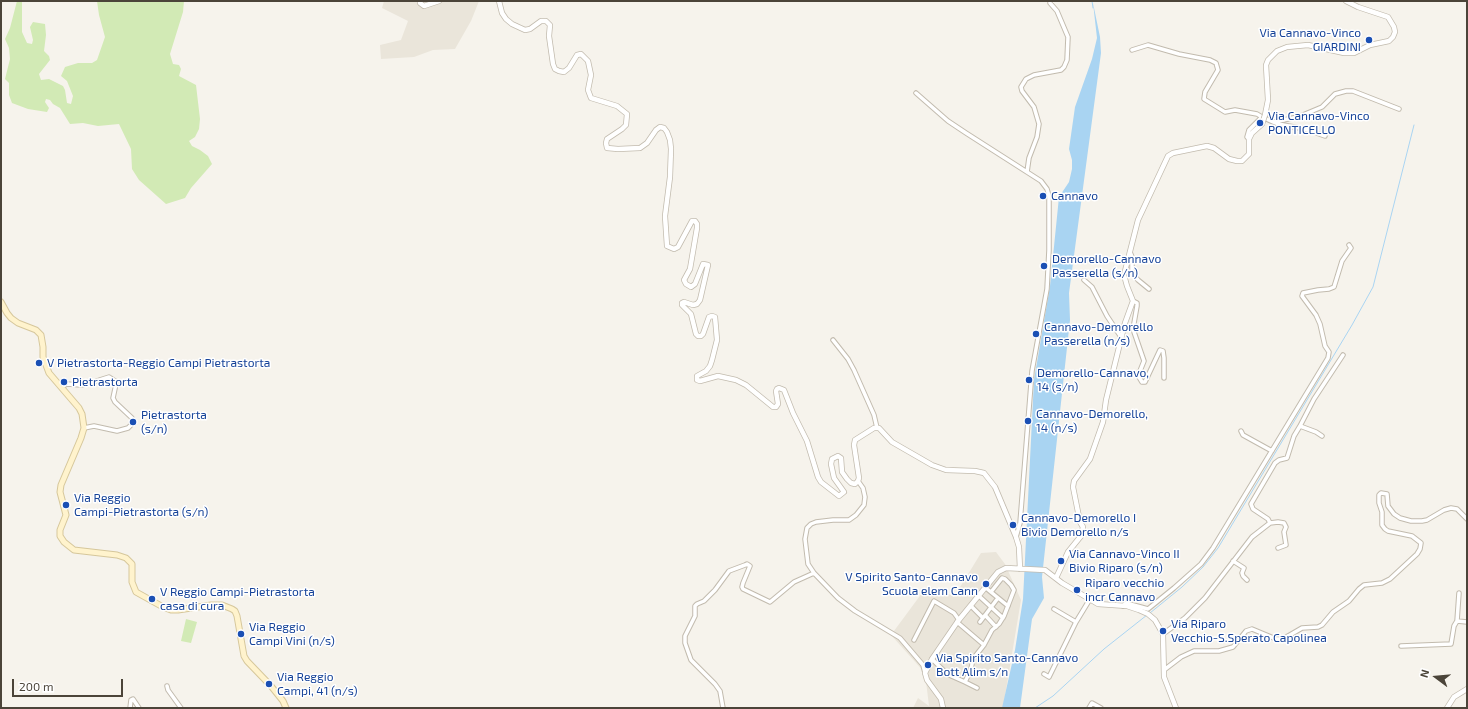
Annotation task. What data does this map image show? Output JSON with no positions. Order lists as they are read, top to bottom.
{
  "places": [
    "Via Cannavo-Vinco GIARDINI",
    "Via Cannavo-Vinco PONTICELLO",
    "Cannavo",
    "Demorello-Cannavo Passerella (s/n)",
    "Cannavo-Demorello Passerella (n/s)",
    "V Pietrastorta-Reggio Campi Pietrastorta",
    "Demorello-Cannavo, 14 (s/n)",
    "Pietrastorta",
    "Cannavo-Demorello, 14 (n/s)",
    "Pietrastorta (s/n)",
    "Via Reggio Campi-Pietrastorta (s/n)",
    "Cannavo-Demorello I Bivio Demorello n/s",
    "Via Cannavo-Vinco II Bivio Riparo (s/n)",
    "V Spirito Santo-Cannavo Scuola elem Cann",
    "Riparo vecchio incr Cannavo",
    "V Reggio Campi-Pietrastorta casa di cura",
    "Via Riparo Vecchio-S.Sperato Capolinea",
    "Via Reggio Campi Vini (n/s)",
    "Via Spirito Santo-Cannavo Bott Alim s/n",
    "Via Reggio Campi, 41 (n/s)"
  ],
  "scale_bar": "200 m",
  "north": "left"
}
